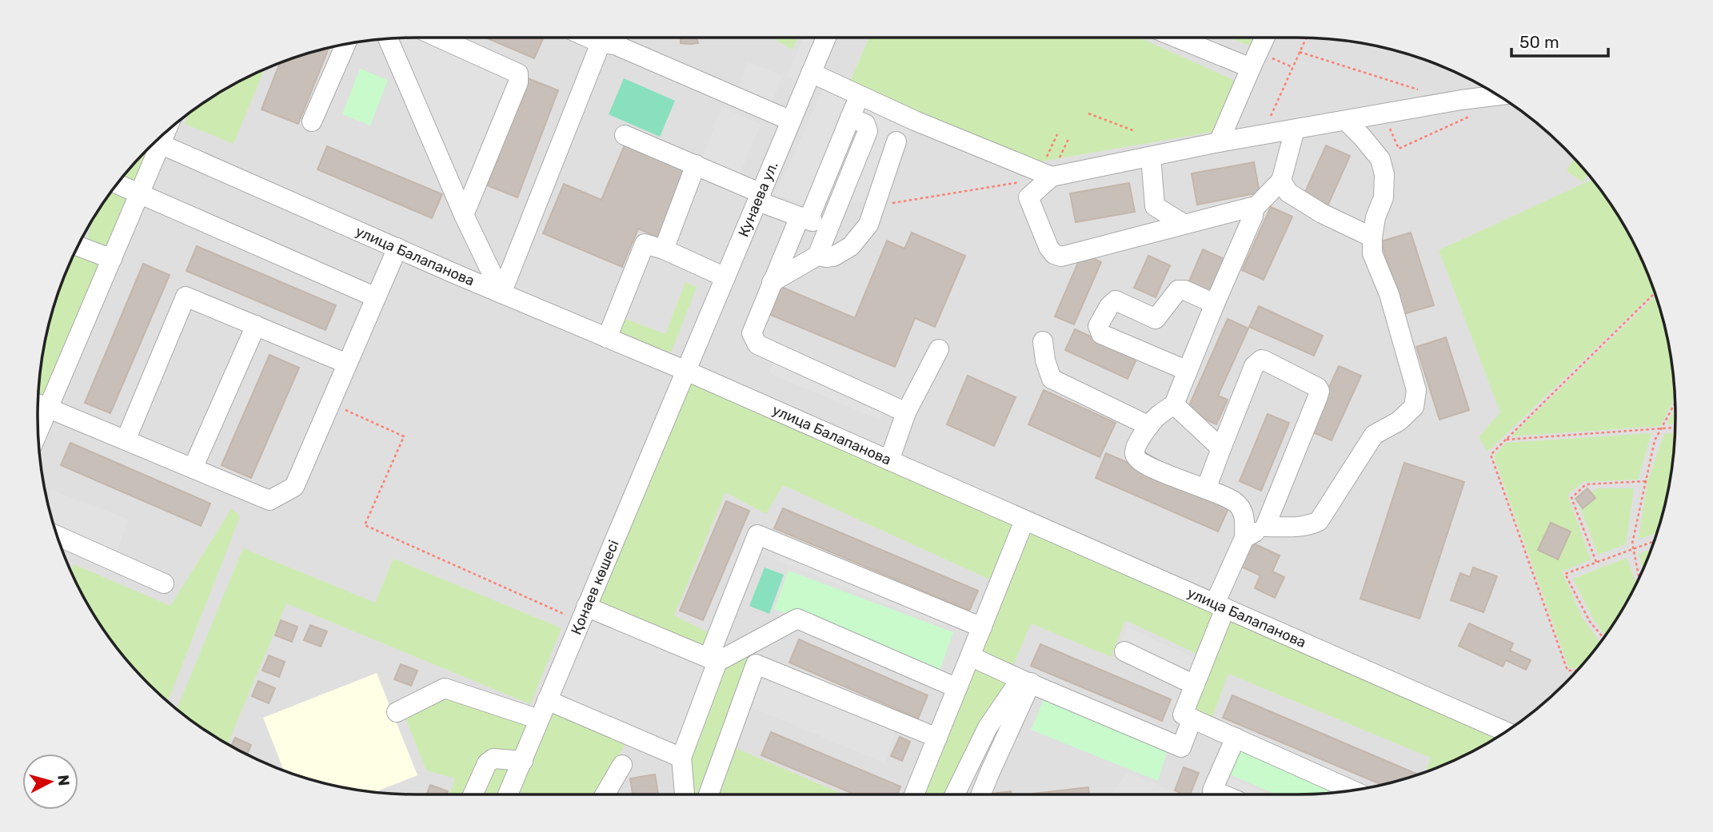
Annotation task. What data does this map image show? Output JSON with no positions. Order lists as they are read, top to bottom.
{
  "streets": {
    "street": ["Кунаева ул.", "улица Балапанова", "Қонаев көшесі"]
  },
  "crossings": [
    ["Кунаева ул.", "улица Балапанова"],
    ["Кунаева ул.", "Қонаев көшесі"],
    ["улица Балапанова", "Қонаев көшесі"]
  ],
  "scale_bar": "50 m",
  "north": "right"
}
